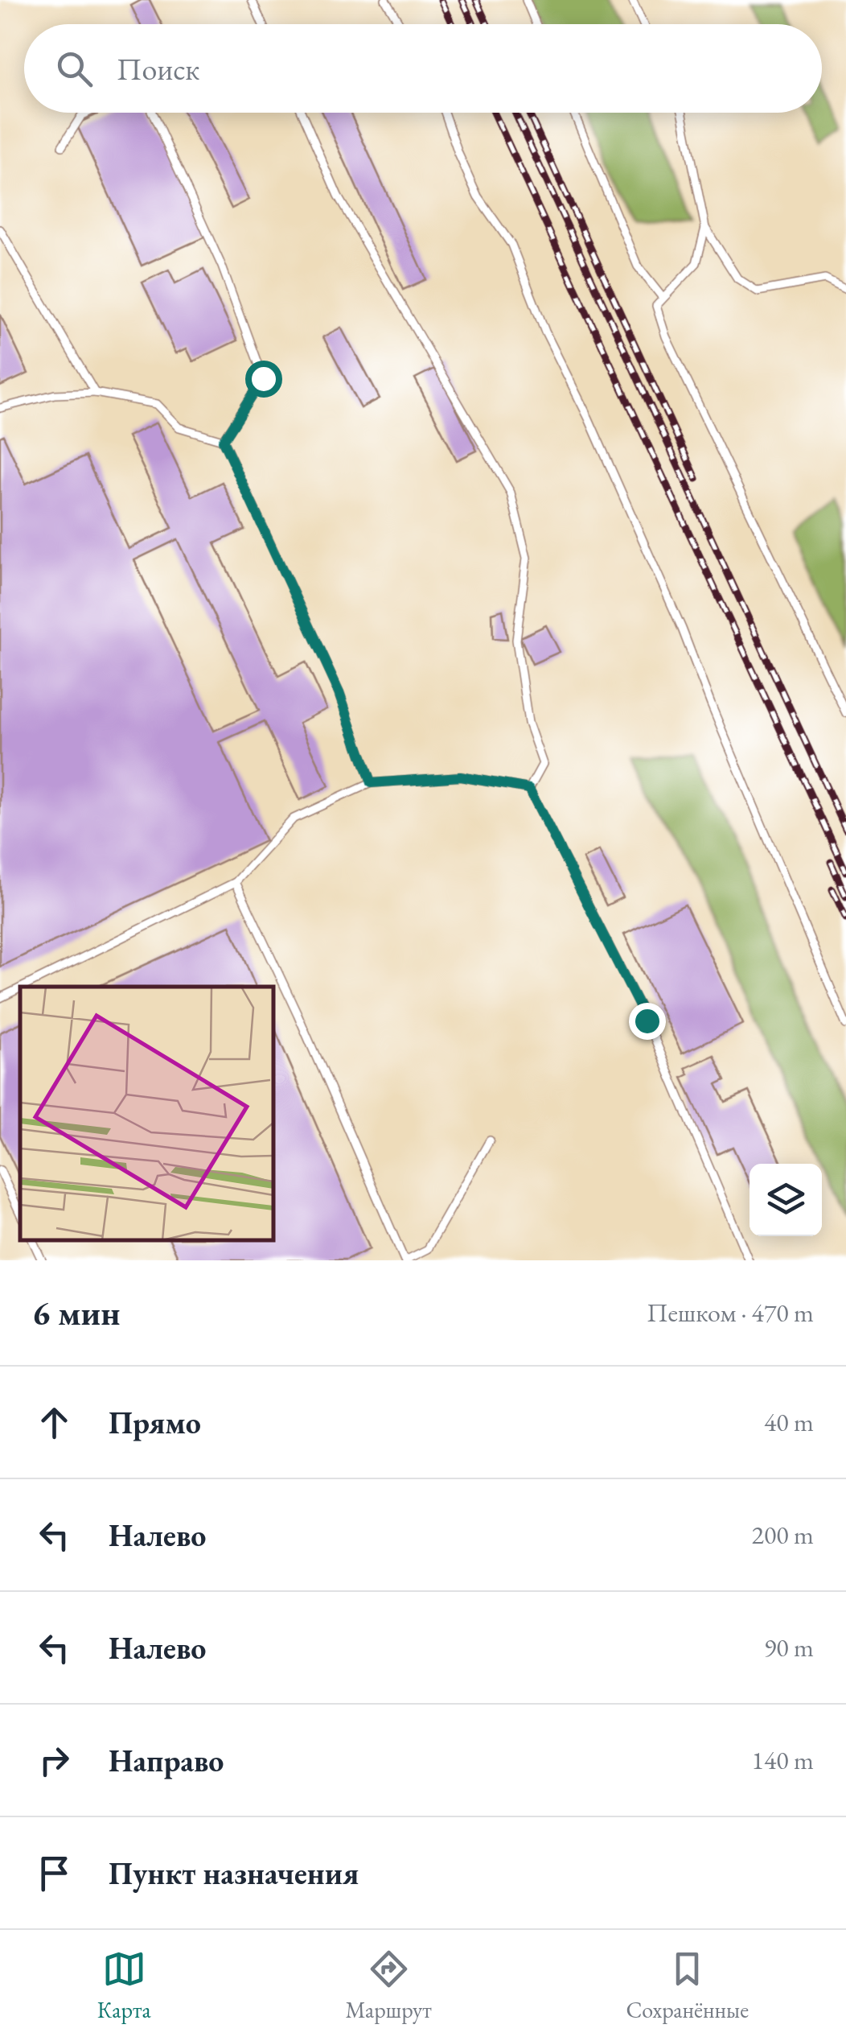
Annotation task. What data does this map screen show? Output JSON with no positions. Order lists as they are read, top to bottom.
{
  "page": {
    "search": "Поиск",
    "heading": ["6 мин", "Пешком · 470 m"],
    "list": [
      ["Прямо", "40 m"],
      ["Налево", "200 m"],
      ["Налево", "90 m"],
      ["Направо", "140 m"],
      "Пункт назначения"
    ],
    "nav": ["Карта", "Маршрут", "Сохранённые"]
  }
}
